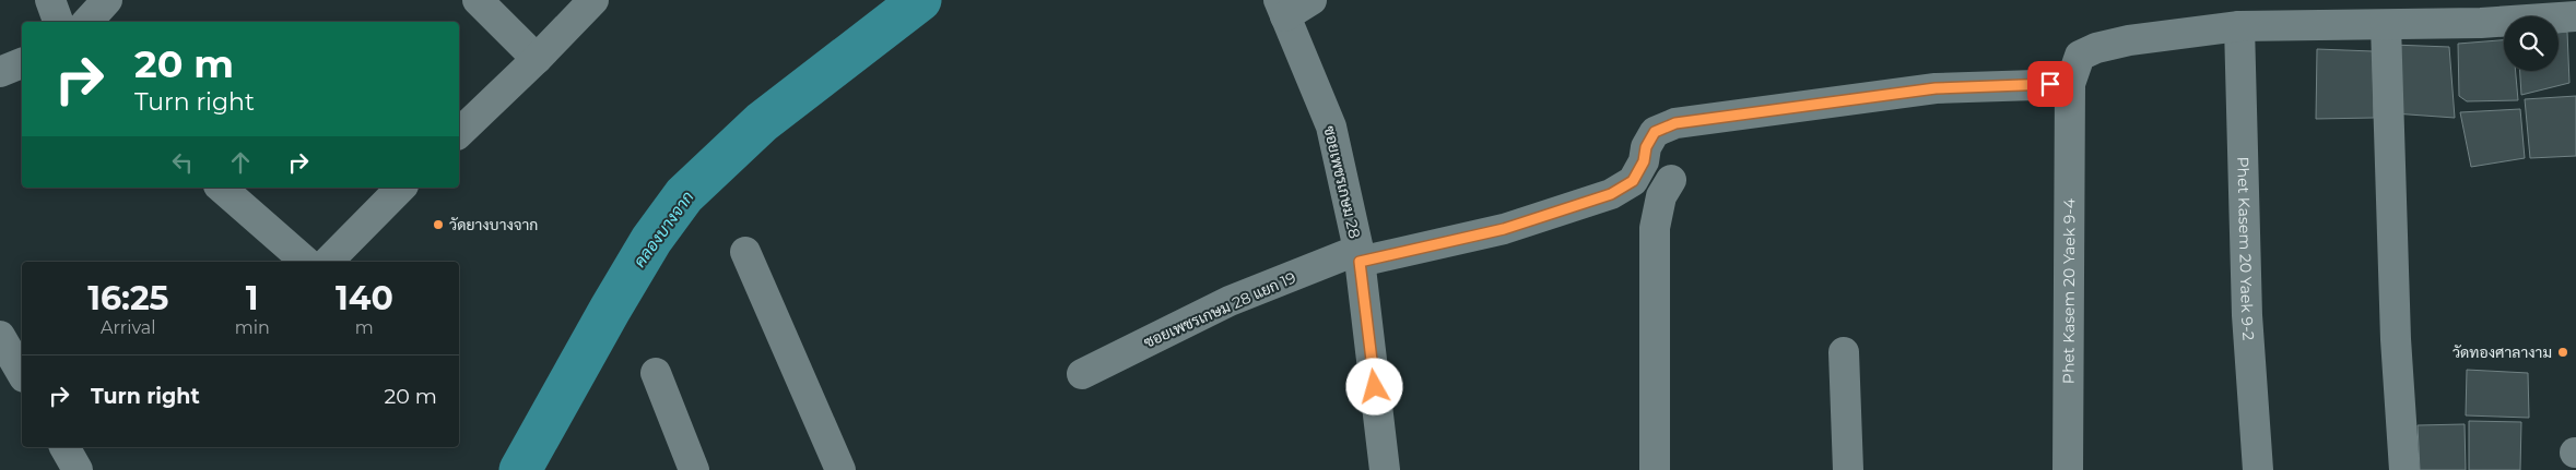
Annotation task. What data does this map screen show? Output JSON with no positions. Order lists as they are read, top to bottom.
{
  "streets": {
    "street": [
      "ซอยเพชรเกษม 28",
      "Phet Kasem 20 Yaek 9-2",
      "Phet Kasem 20 Yaek 9-4",
      "ซอยเพชรเกษม 28 แยก 19"
    ]
  },
  "crossings": [
    ["ซอยเพชรเกษม 28", "ซอยเพชรเกษม 28 แยก 19"],
    ["Phet Kasem 20 Yaek 9-2", "Phet Kasem 20 Yaek 9-4"],
    ["Phet Kasem 20 Yaek 9-4", "ซอยเพชรเกษม 28 แยก 19"]
  ],
  "water": ["คลองบางจาก"],
  "places": ["วัดยางบางจาก", "วัดทองศาลางาม"],
  "page": {
    "turn": ["20 m", "Turn right"],
    "eta": [
      "16:25",
      "Arrival",
      "1",
      "min",
      "140",
      "m"
    ],
    "list": [
      {
        "name": "Turn right",
        "value": "20 m"
      }
    ]
  }
}
